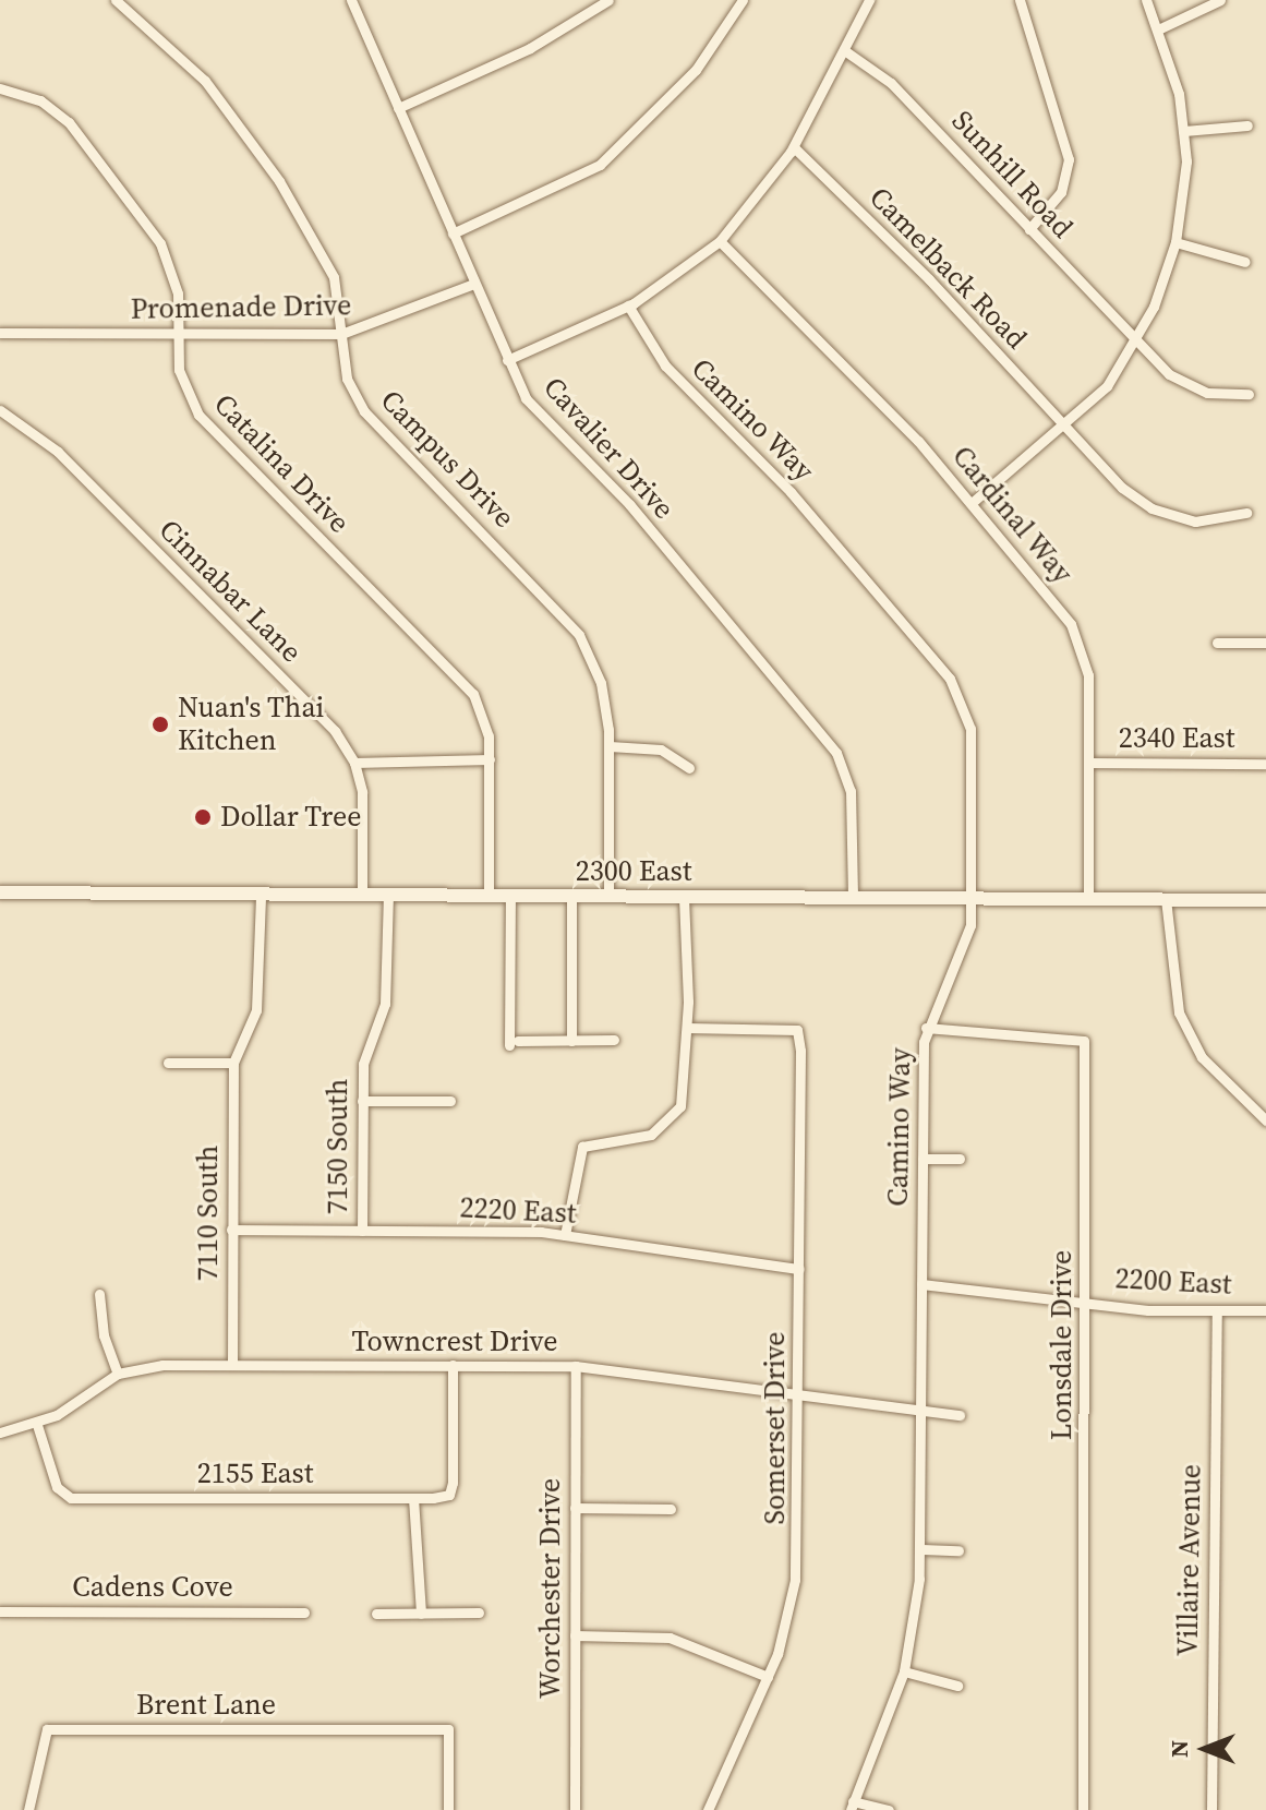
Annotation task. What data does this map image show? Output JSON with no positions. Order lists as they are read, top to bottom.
{
  "streets": {
    "street": [
      "Sunhill Road",
      "Camelback Road",
      "Promenade Drive",
      "Camino Way",
      "Cavalier Drive",
      "Campus Drive",
      "Catalina Drive",
      "Cardinal Way",
      "Cinnabar Lane",
      "2340 East",
      "2300 East",
      "7150 South",
      "2220 East",
      "7110 South",
      "2200 East",
      "Towncrest Drive",
      "Lonsdale Drive",
      "Somerset Drive",
      "2155 East",
      "Villaire Avenue",
      "Cadens Cove",
      "Worchester Drive",
      "Brent Lane"
    ]
  },
  "crossings": [
    ["Promenade Drive", "Cavalier Drive"],
    ["Promenade Drive", "Campus Drive"],
    ["Promenade Drive", "Catalina Drive"],
    ["Camino Way", "2300 East"],
    ["Camino Way", "2200 East"],
    ["Camino Way", "Towncrest Drive"],
    ["Camino Way", "Lonsdale Drive"],
    ["Cavalier Drive", "2300 East"],
    ["Campus Drive", "2300 East"],
    ["Catalina Drive", "2300 East"],
    ["Cardinal Way", "2340 East"],
    ["Cardinal Way", "2300 East"],
    ["Cinnabar Lane", "2300 East"],
    ["2300 East", "7150 South"],
    ["7150 South", "2220 East"],
    ["2220 East", "7110 South"],
    ["2220 East", "Somerset Drive"],
    ["7110 South", "Towncrest Drive"],
    ["2200 East", "Lonsdale Drive"],
    ["2200 East", "Villaire Avenue"],
    ["Towncrest Drive", "Somerset Drive"],
    ["Towncrest Drive", "2155 East"],
    ["Towncrest Drive", "Worchester Drive"]
  ],
  "places": ["Nuan's Thai Kitchen", "Dollar Tree"],
  "north": "left"
}
